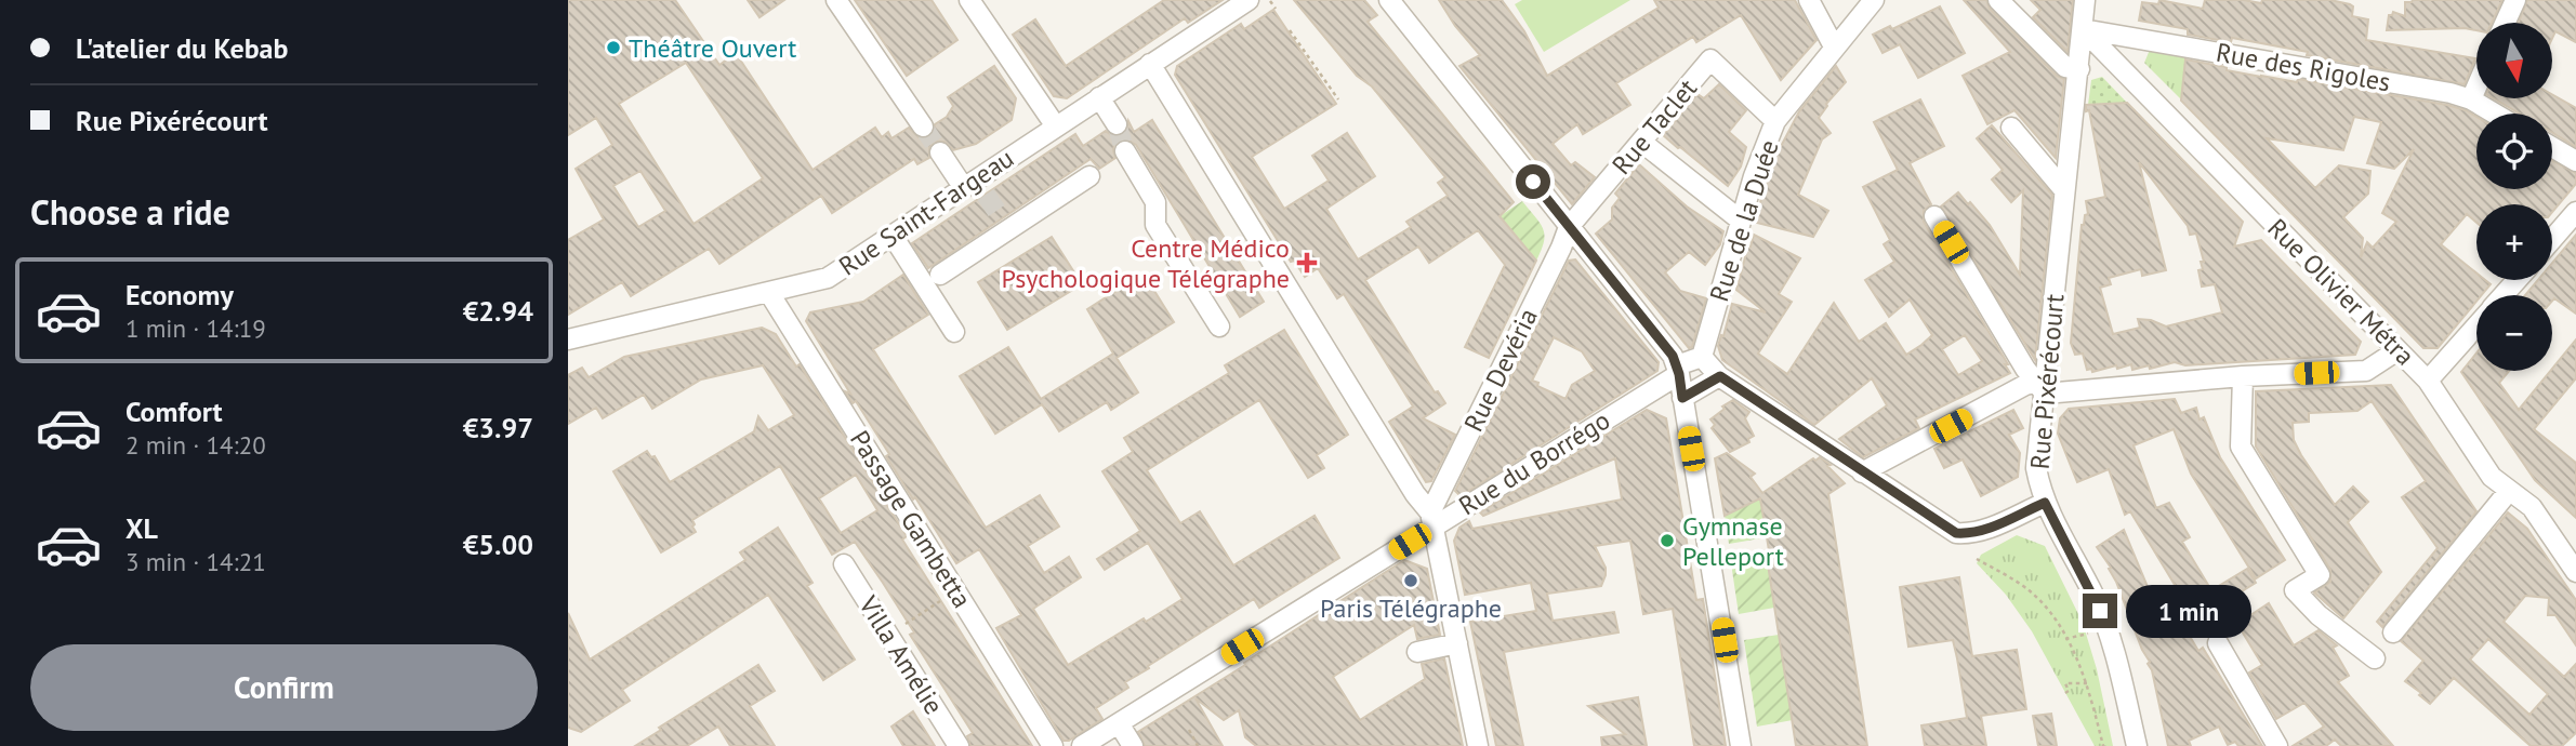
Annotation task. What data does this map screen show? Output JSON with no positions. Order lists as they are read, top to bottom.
{
  "streets": {
    "street": [
      "Rue des Rigoles",
      "Rue Taclet",
      "Rue Saint-Fargeau",
      "Rue de la Duée",
      "Rue Olivier Métra",
      "Rue Devéria",
      "Rue Pixérécourt",
      "Rue du Borrégo",
      "Passage Gambetta",
      "Villa Amélie"
    ]
  },
  "crossings": [
    ["Rue des Rigoles", "Rue Olivier Métra"],
    ["Rue des Rigoles", "Rue Pixérécourt"],
    ["Rue Taclet", "Rue de la Duée"],
    ["Rue Taclet", "Rue Devéria"],
    ["Rue Saint-Fargeau", "Passage Gambetta"],
    ["Rue Olivier Métra", "Rue Pixérécourt"],
    ["Rue Devéria", "Rue du Borrégo"]
  ],
  "places": {
    "other": ["Théâtre Ouvert", "Gymnase Pelleport", "Paris Télégraphe"],
    "health": ["Centre Médico Psychologique Télégraphe"]
  },
  "north": "bottom",
  "page": {
    "banner": ["L'atelier du Kebab", "Rue Pixérécourt"],
    "map_buttons": ["+", "−"],
    "heading": "Choose a ride",
    "list": [
      {
        "name": "Economy",
        "note": "1 min · 14:19",
        "value": "€2.94"
      },
      {
        "name": "Comfort",
        "note": "2 min · 14:20",
        "value": "€3.97"
      },
      {
        "name": "XL",
        "note": "3 min · 14:21",
        "value": "€5.00"
      }
    ],
    "bubble": "1 min",
    "buttons": "Confirm"
  }
}
